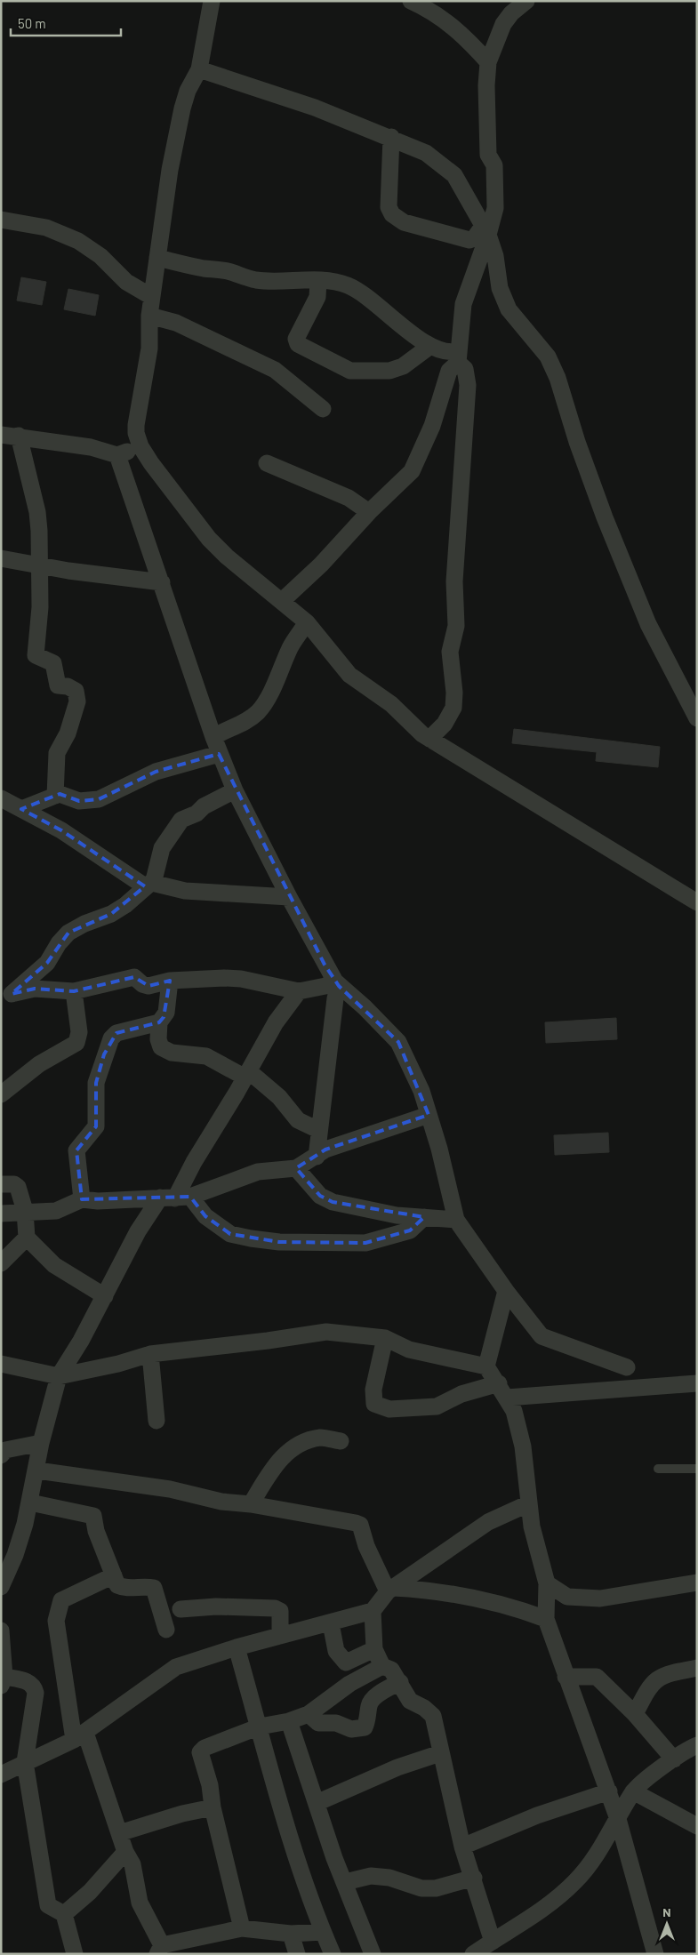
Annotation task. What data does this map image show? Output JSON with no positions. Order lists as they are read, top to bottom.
{
  "scale_bar": "50 m",
  "north": "top"
}
